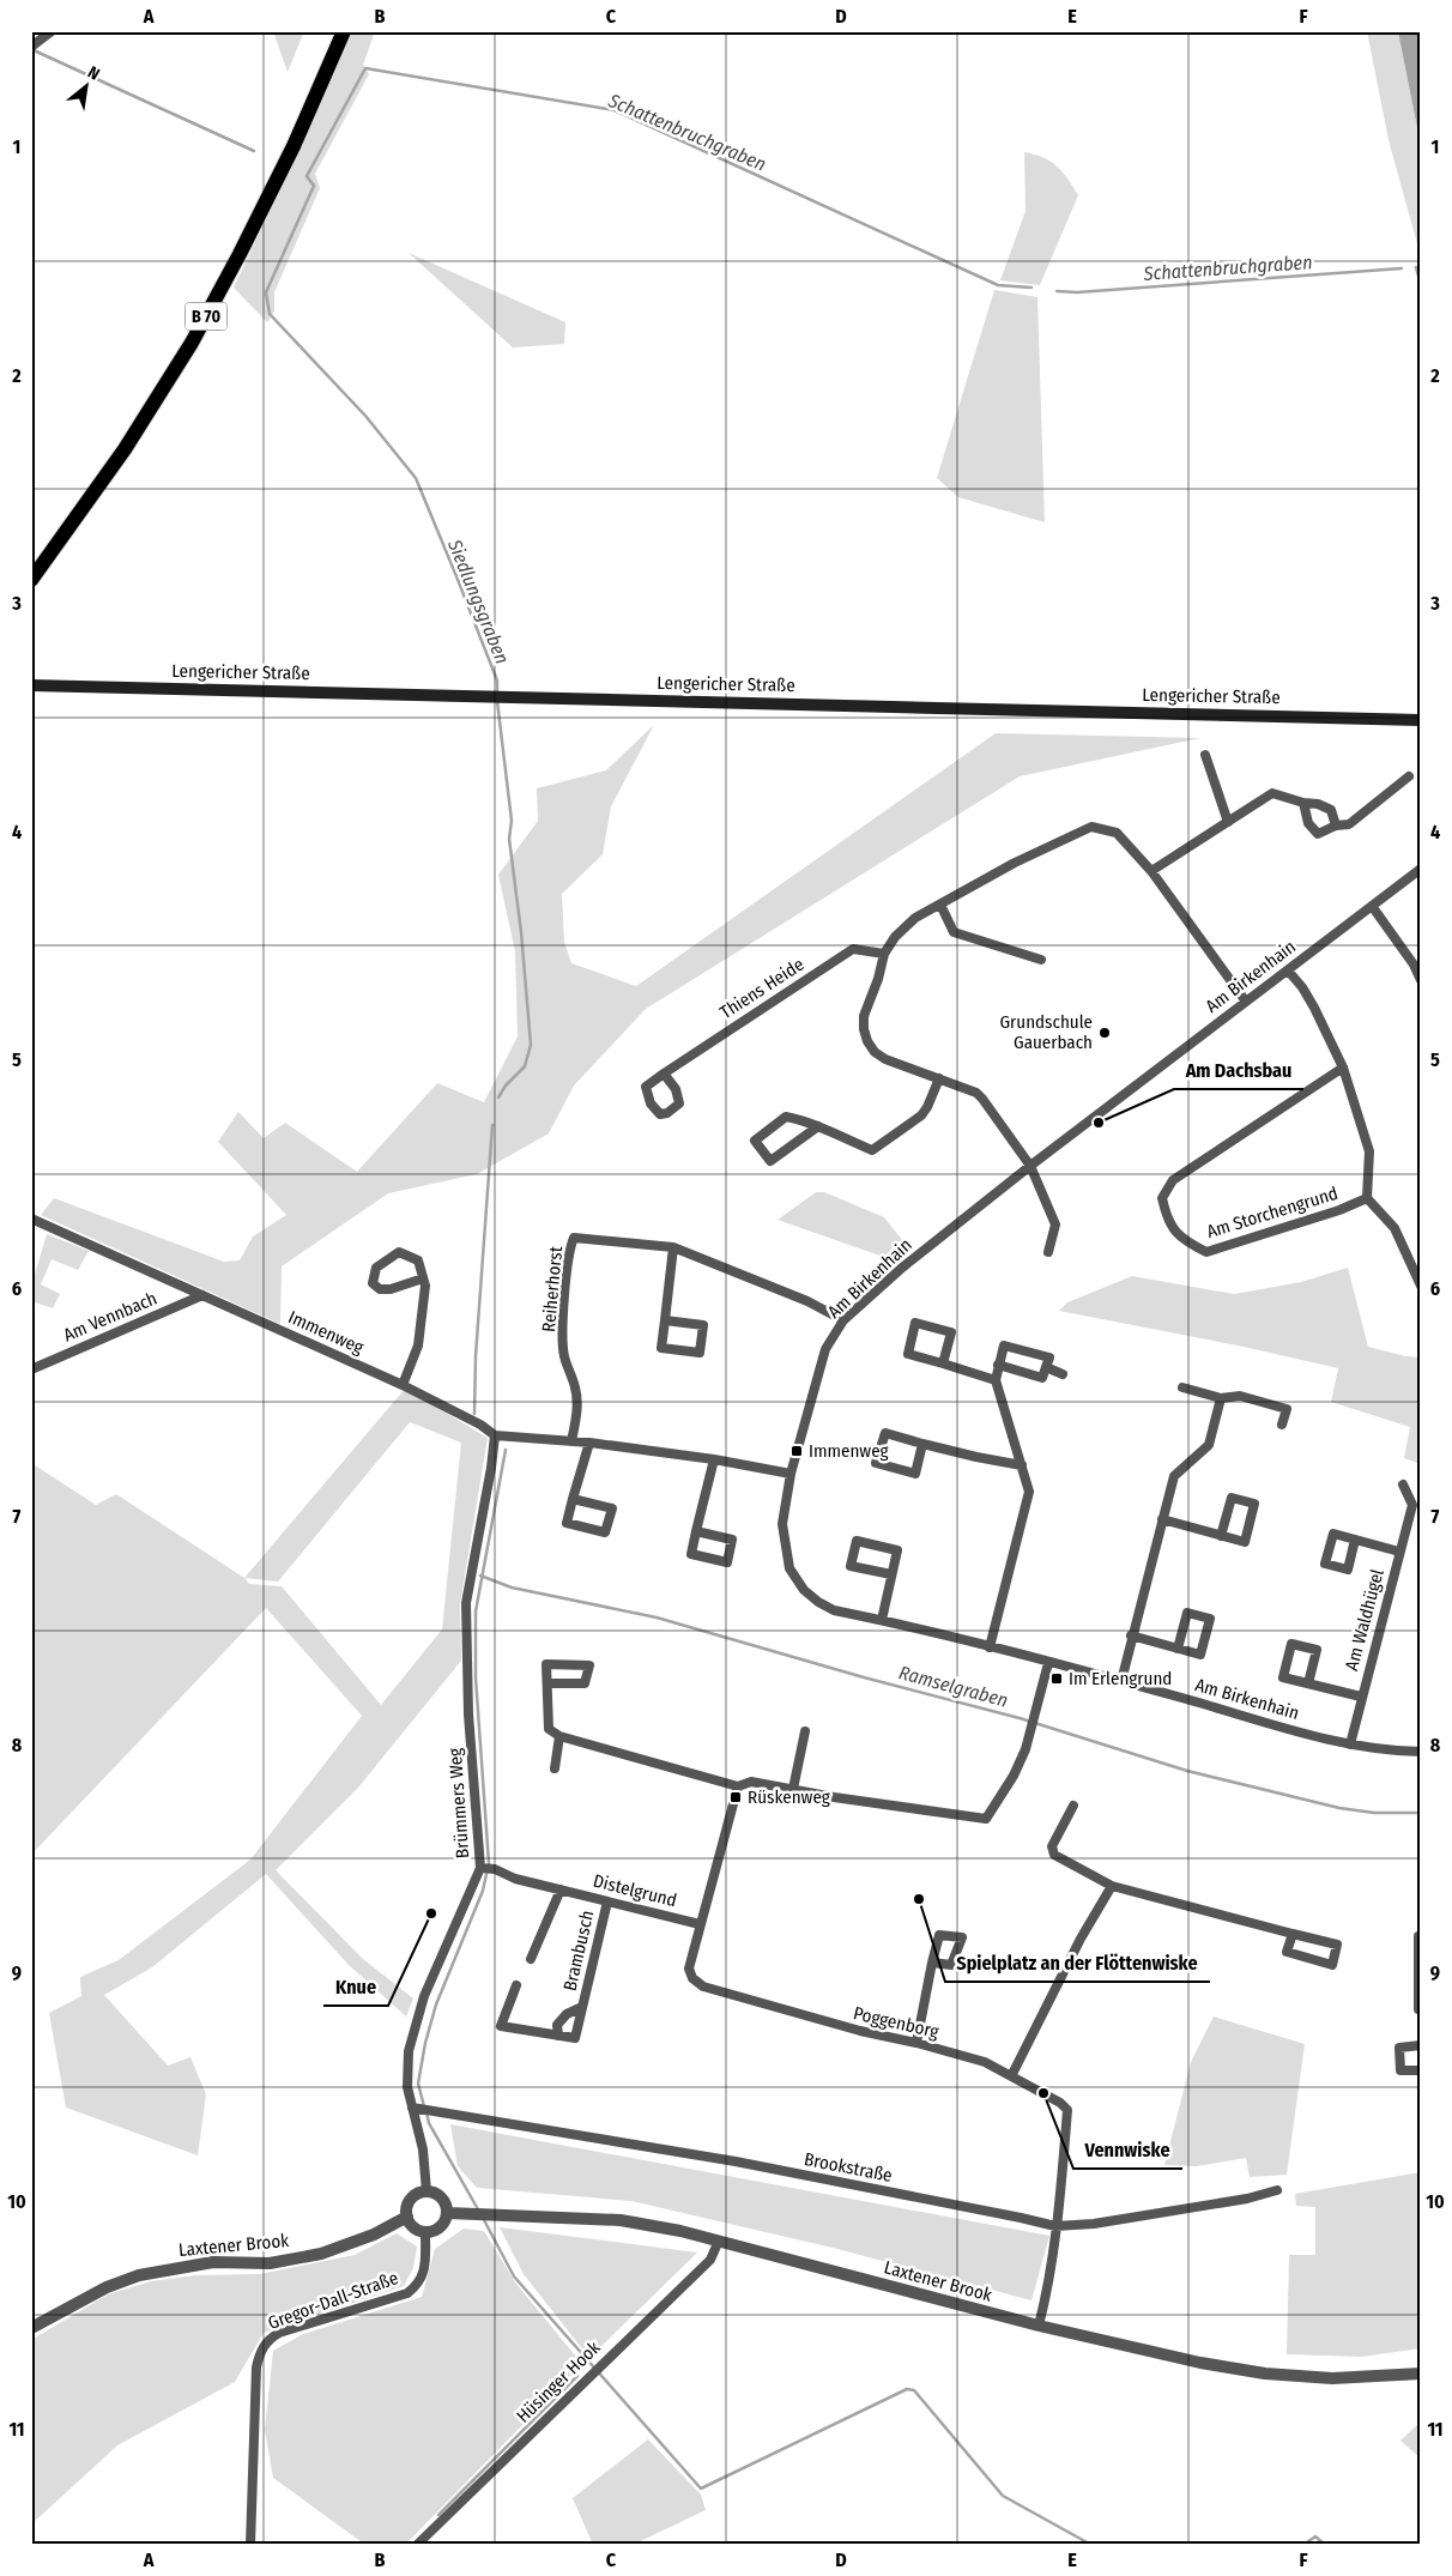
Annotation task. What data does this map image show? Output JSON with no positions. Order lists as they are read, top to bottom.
{
  "streets": {
    "main road": ["B 70", "Lengericher Straße"],
    "street": [
      "Am Birkenhain",
      "Thiens Heide",
      "Am Storchengrund",
      "Reiherhorst",
      "Am Vennbach",
      "Immenweg",
      "Am Waldhügel",
      "Brümmers Weg",
      "Distelgrund",
      "Brambusch",
      "Poggenborg",
      "Brookstraße",
      "Laxtener Brook",
      "Gregor-Dall-Straße",
      "Hüsinger Hook"
    ]
  },
  "crossings": [
    ["Am Birkenhain", "Am Storchengrund"],
    ["Am Birkenhain", "Reiherhorst"],
    ["Am Birkenhain", "Immenweg"],
    ["Am Birkenhain", "Am Waldhügel"],
    ["Reiherhorst", "Immenweg"],
    ["Am Vennbach", "Immenweg"],
    ["Immenweg", "Brümmers Weg"],
    ["Brümmers Weg", "Distelgrund"],
    ["Brümmers Weg", "Brookstraße"],
    ["Brümmers Weg", "Laxtener Brook"],
    ["Brümmers Weg", "Gregor-Dall-Straße"],
    ["Distelgrund", "Brambusch"],
    ["Distelgrund", "Poggenborg"],
    ["Poggenborg", "Brookstraße"],
    ["Poggenborg", "Laxtener Brook"],
    ["Laxtener Brook", "Gregor-Dall-Straße"],
    ["Laxtener Brook", "Hüsinger Hook"]
  ],
  "water": ["Schattenbruchgraben", "Siedlungsgraben", "Ramselgraben"],
  "places": {
    "other": [
      "Grundschule Gauerbach",
      "Am Dachsbau",
      "Spielplatz an der Flöttenwiske",
      "Knue",
      "Vennwiske"
    ],
    "transit": ["Immenweg", "Im Erlengrund", "Rüskenweg"]
  },
  "north": "top right",
  "grid": {
    "columns": [
      "A",
      "B",
      "C",
      "D",
      "E",
      "F"
    ],
    "rows": [
      "1",
      "2",
      "3",
      "4",
      "5",
      "6",
      "7",
      "8",
      "9",
      "10",
      "11"
    ]
  }
}
